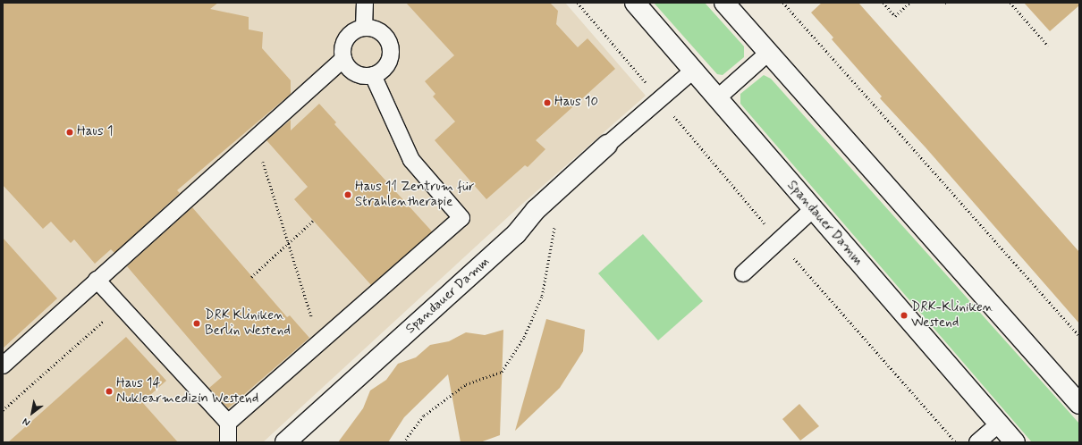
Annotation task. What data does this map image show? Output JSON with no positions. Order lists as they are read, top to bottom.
{
  "streets": {
    "main road": ["Spandauer Damm"]
  },
  "places": [
    "Haus 10",
    "Haus 1",
    "Haus 11 Zentrum für Strahlentherapie",
    "DRK-Kliniken Westend",
    "DRK Kliniken Berlin Westend",
    "Haus 14 Nuklearmedizin Westend"
  ],
  "north": "bottom left"
}
